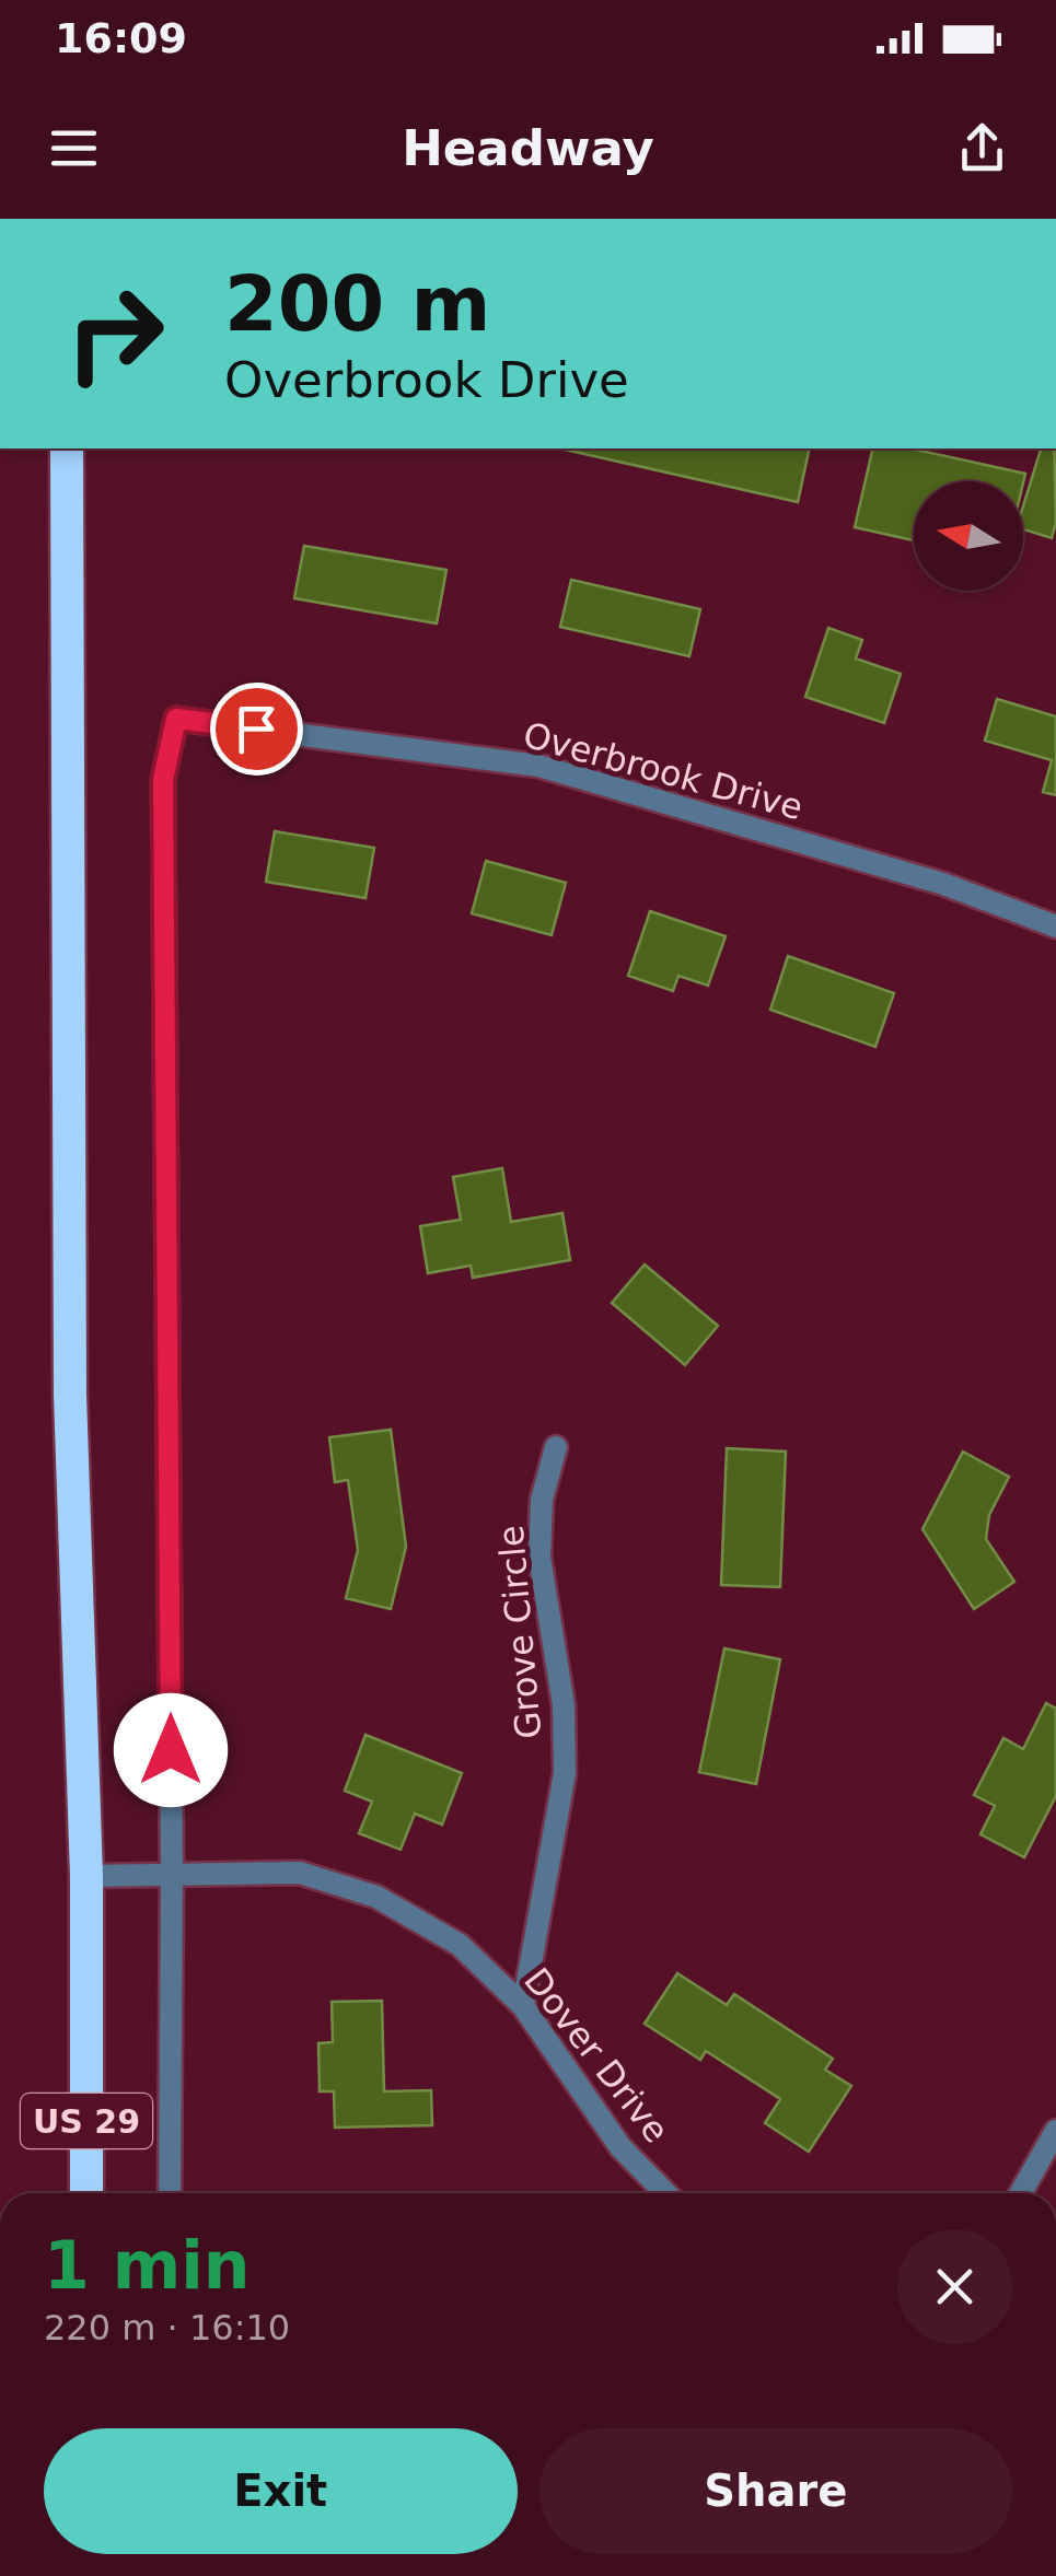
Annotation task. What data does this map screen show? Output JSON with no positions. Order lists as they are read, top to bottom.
{
  "streets": {
    "highway": ["US 29"],
    "street": ["Overbrook Drive", "Grove Circle", "Dover Drive"]
  },
  "crossings": [
    ["Overbrook Drive", "Dover Drive"],
    ["Grove Circle", "Dover Drive"],
    ["Dover Drive", "US 29"]
  ],
  "north": "left",
  "page": {
    "status": "16:09",
    "header": "Headway",
    "turn": ["200 m", "Overbrook Drive"],
    "heading": ["1 min", "220 m · 16:10"],
    "buttons": ["Exit", "Share"]
  }
}
